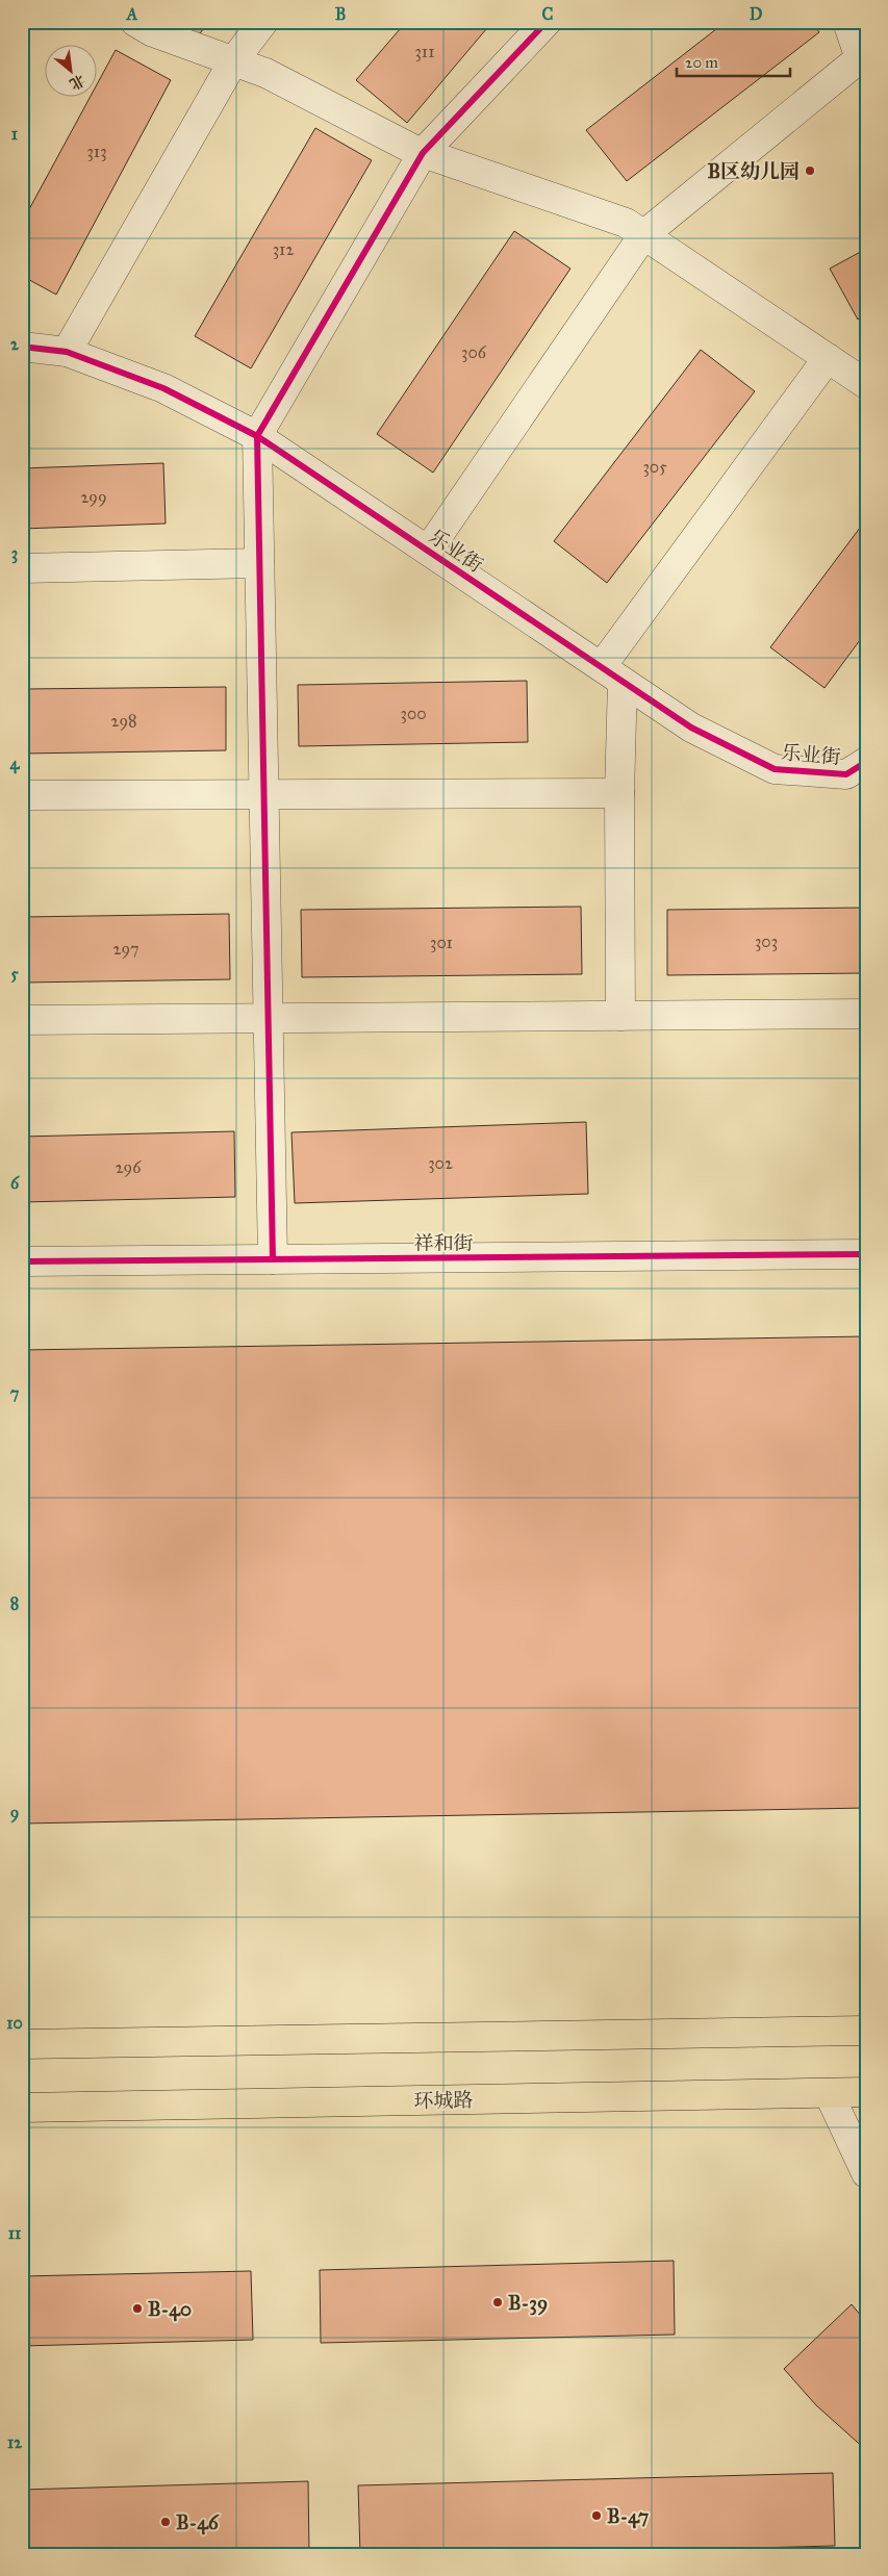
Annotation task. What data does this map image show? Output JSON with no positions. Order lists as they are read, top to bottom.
{
  "streets": {
    "main road": ["环城路"],
    "street": ["乐业街", "祥和街"]
  },
  "places": [
    "B区幼儿园",
    "B-39",
    "B-40",
    "B-47",
    "B-46"
  ],
  "house_numbers": [
    "311",
    "313",
    "312",
    "306",
    "305",
    "299",
    "300",
    "298",
    "303",
    "301",
    "297",
    "302",
    "296"
  ],
  "scale_bar": "20 m",
  "north": "bottom right",
  "grid": {
    "columns": [
      "A",
      "B",
      "C",
      "D"
    ],
    "rows": [
      "1",
      "2",
      "3",
      "4",
      "5",
      "6",
      "7",
      "8",
      "9",
      "10",
      "11",
      "12"
    ]
  }
}
